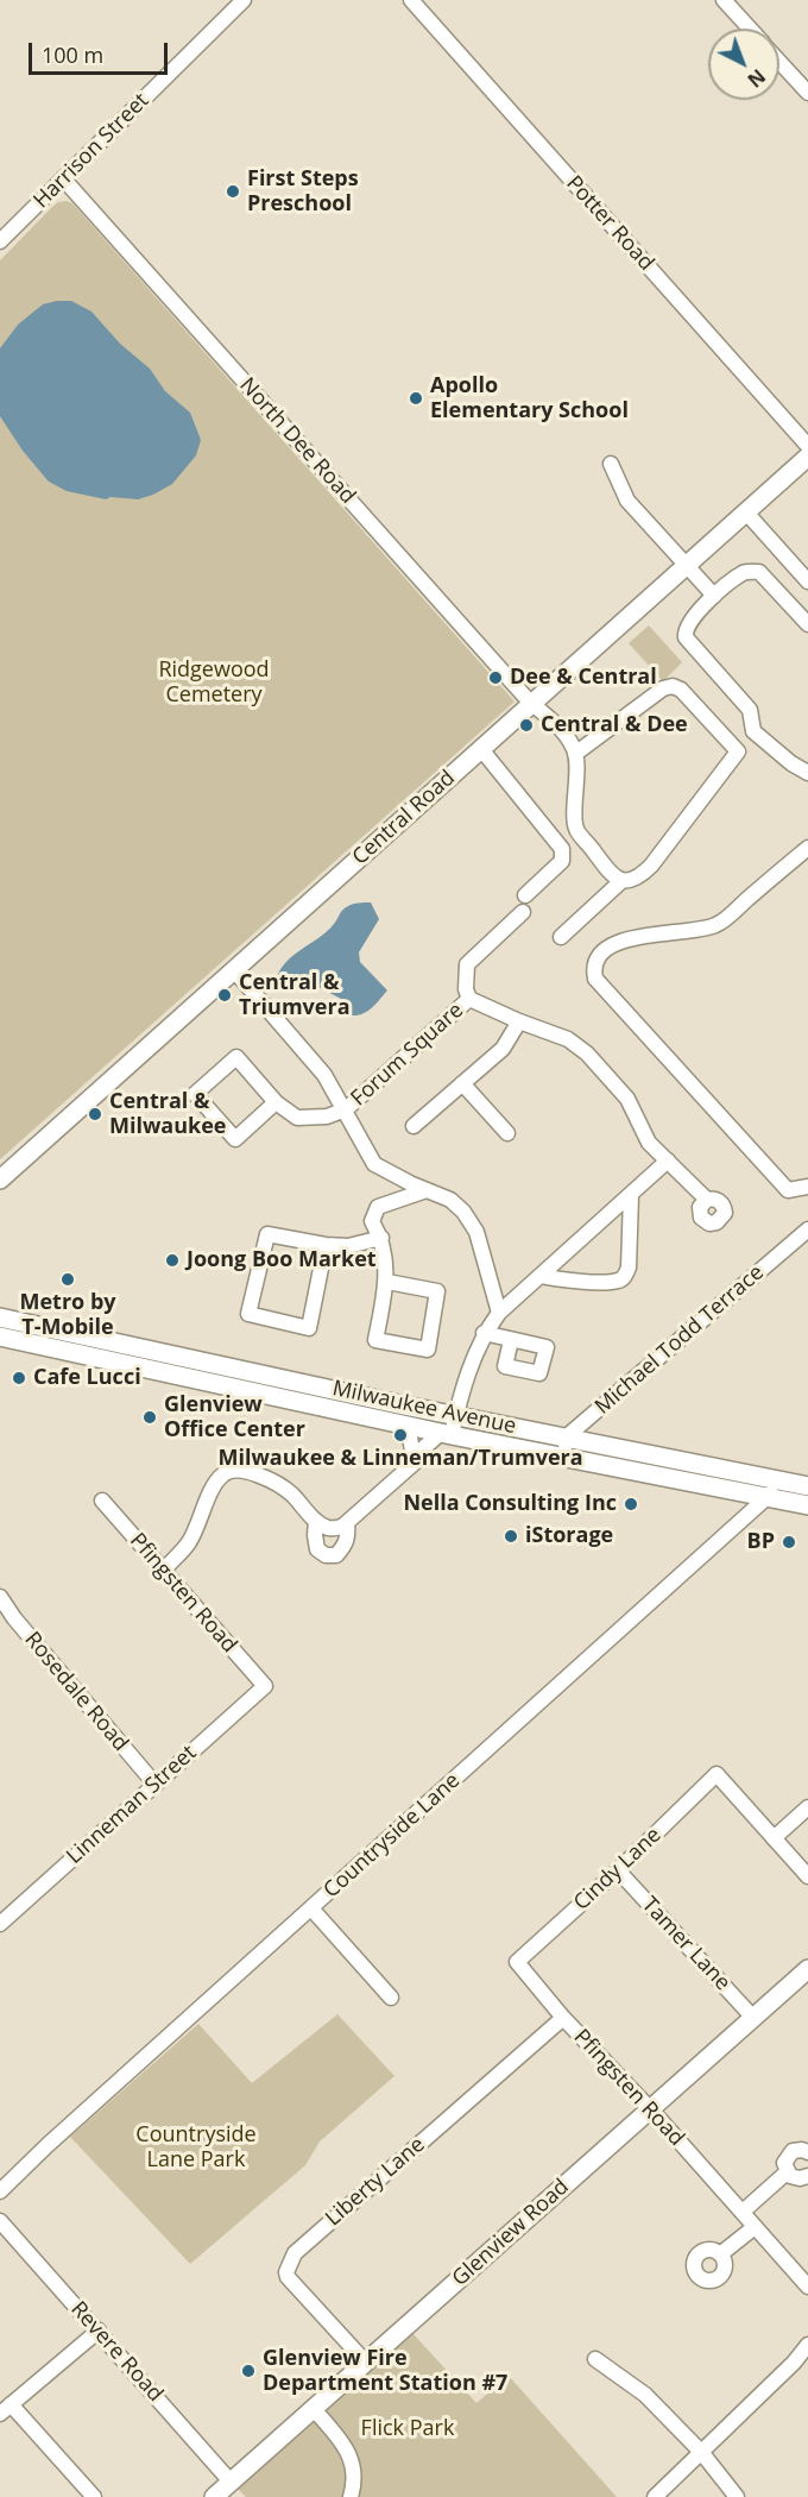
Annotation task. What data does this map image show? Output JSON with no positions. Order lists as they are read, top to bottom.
{
  "streets": {
    "main road": ["Central Road", "Milwaukee Avenue", "Glenview Road"],
    "street": [
      "Harrison Street",
      "Potter Road",
      "North Dee Road",
      "Forum Square",
      "Michael Todd Terrace",
      "Pfingsten Road",
      "Rosedale Road",
      "Linneman Street",
      "Countryside Lane",
      "Cindy Lane",
      "Tamer Lane",
      "Liberty Lane",
      "Revere Road"
    ]
  },
  "crossings": [
    ["Harrison Street", "North Dee Road"],
    ["North Dee Road", "Central Road"],
    ["Michael Todd Terrace", "Milwaukee Avenue"],
    ["Milwaukee Avenue", "Countryside Lane"],
    ["Pfingsten Road", "Linneman Street"],
    ["Pfingsten Road", "Cindy Lane"],
    ["Pfingsten Road", "Liberty Lane"],
    ["Pfingsten Road", "Glenview Road"],
    ["Rosedale Road", "Linneman Street"],
    ["Cindy Lane", "Tamer Lane"],
    ["Tamer Lane", "Glenview Road"],
    ["Liberty Lane", "Glenview Road"],
    ["Glenview Road", "Revere Road"]
  ],
  "parks": ["Ridgewood Cemetery", "Countryside Lane Park", "Flick Park"],
  "places": [
    "First Steps Preschool",
    "Apollo Elementary School",
    "Dee & Central",
    "Central & Dee",
    "Central & Triumvera",
    "Central & Milwaukee",
    "Joong Boo Market",
    "Metro by T-Mobile",
    "Cafe Lucci",
    "Glenview Office Center",
    "Milwaukee & Linneman/Trumvera",
    "Nella Consulting Inc",
    "iStorage",
    "BP",
    "Glenview Fire Department Station #7"
  ],
  "scale_bar": "100 m",
  "north": "bottom right"
}
